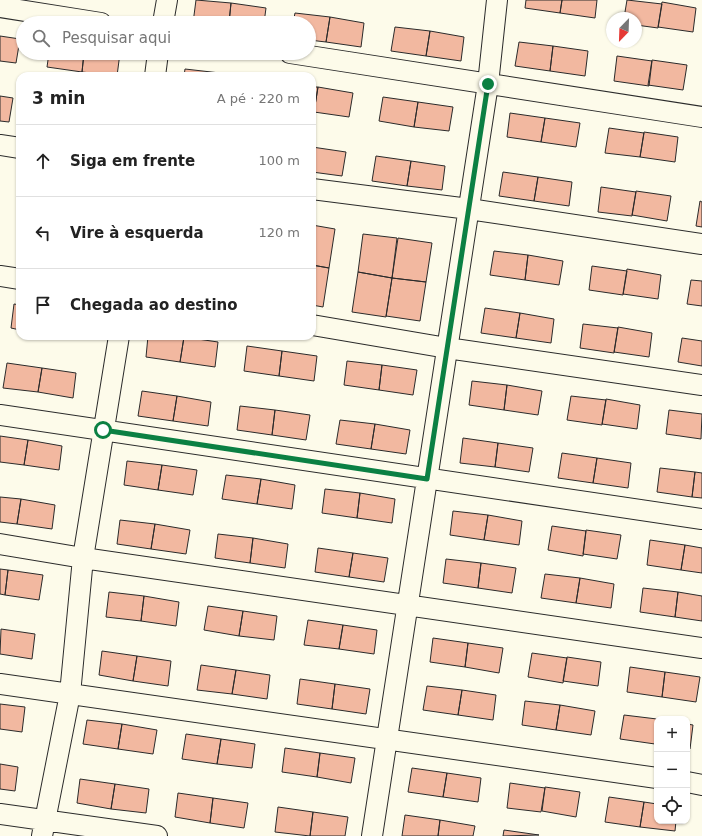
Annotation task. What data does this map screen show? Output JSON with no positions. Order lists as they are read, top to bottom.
{
  "north": "bottom left",
  "page": {
    "search": "Pesquisar aqui",
    "heading": ["3 min", "A pé · 220 m"],
    "list": [
      ["Siga em frente", "100 m"],
      ["Vire à esquerda", "120 m"],
      "Chegada ao destino"
    ],
    "map_buttons": ["+", "−"]
  }
}
